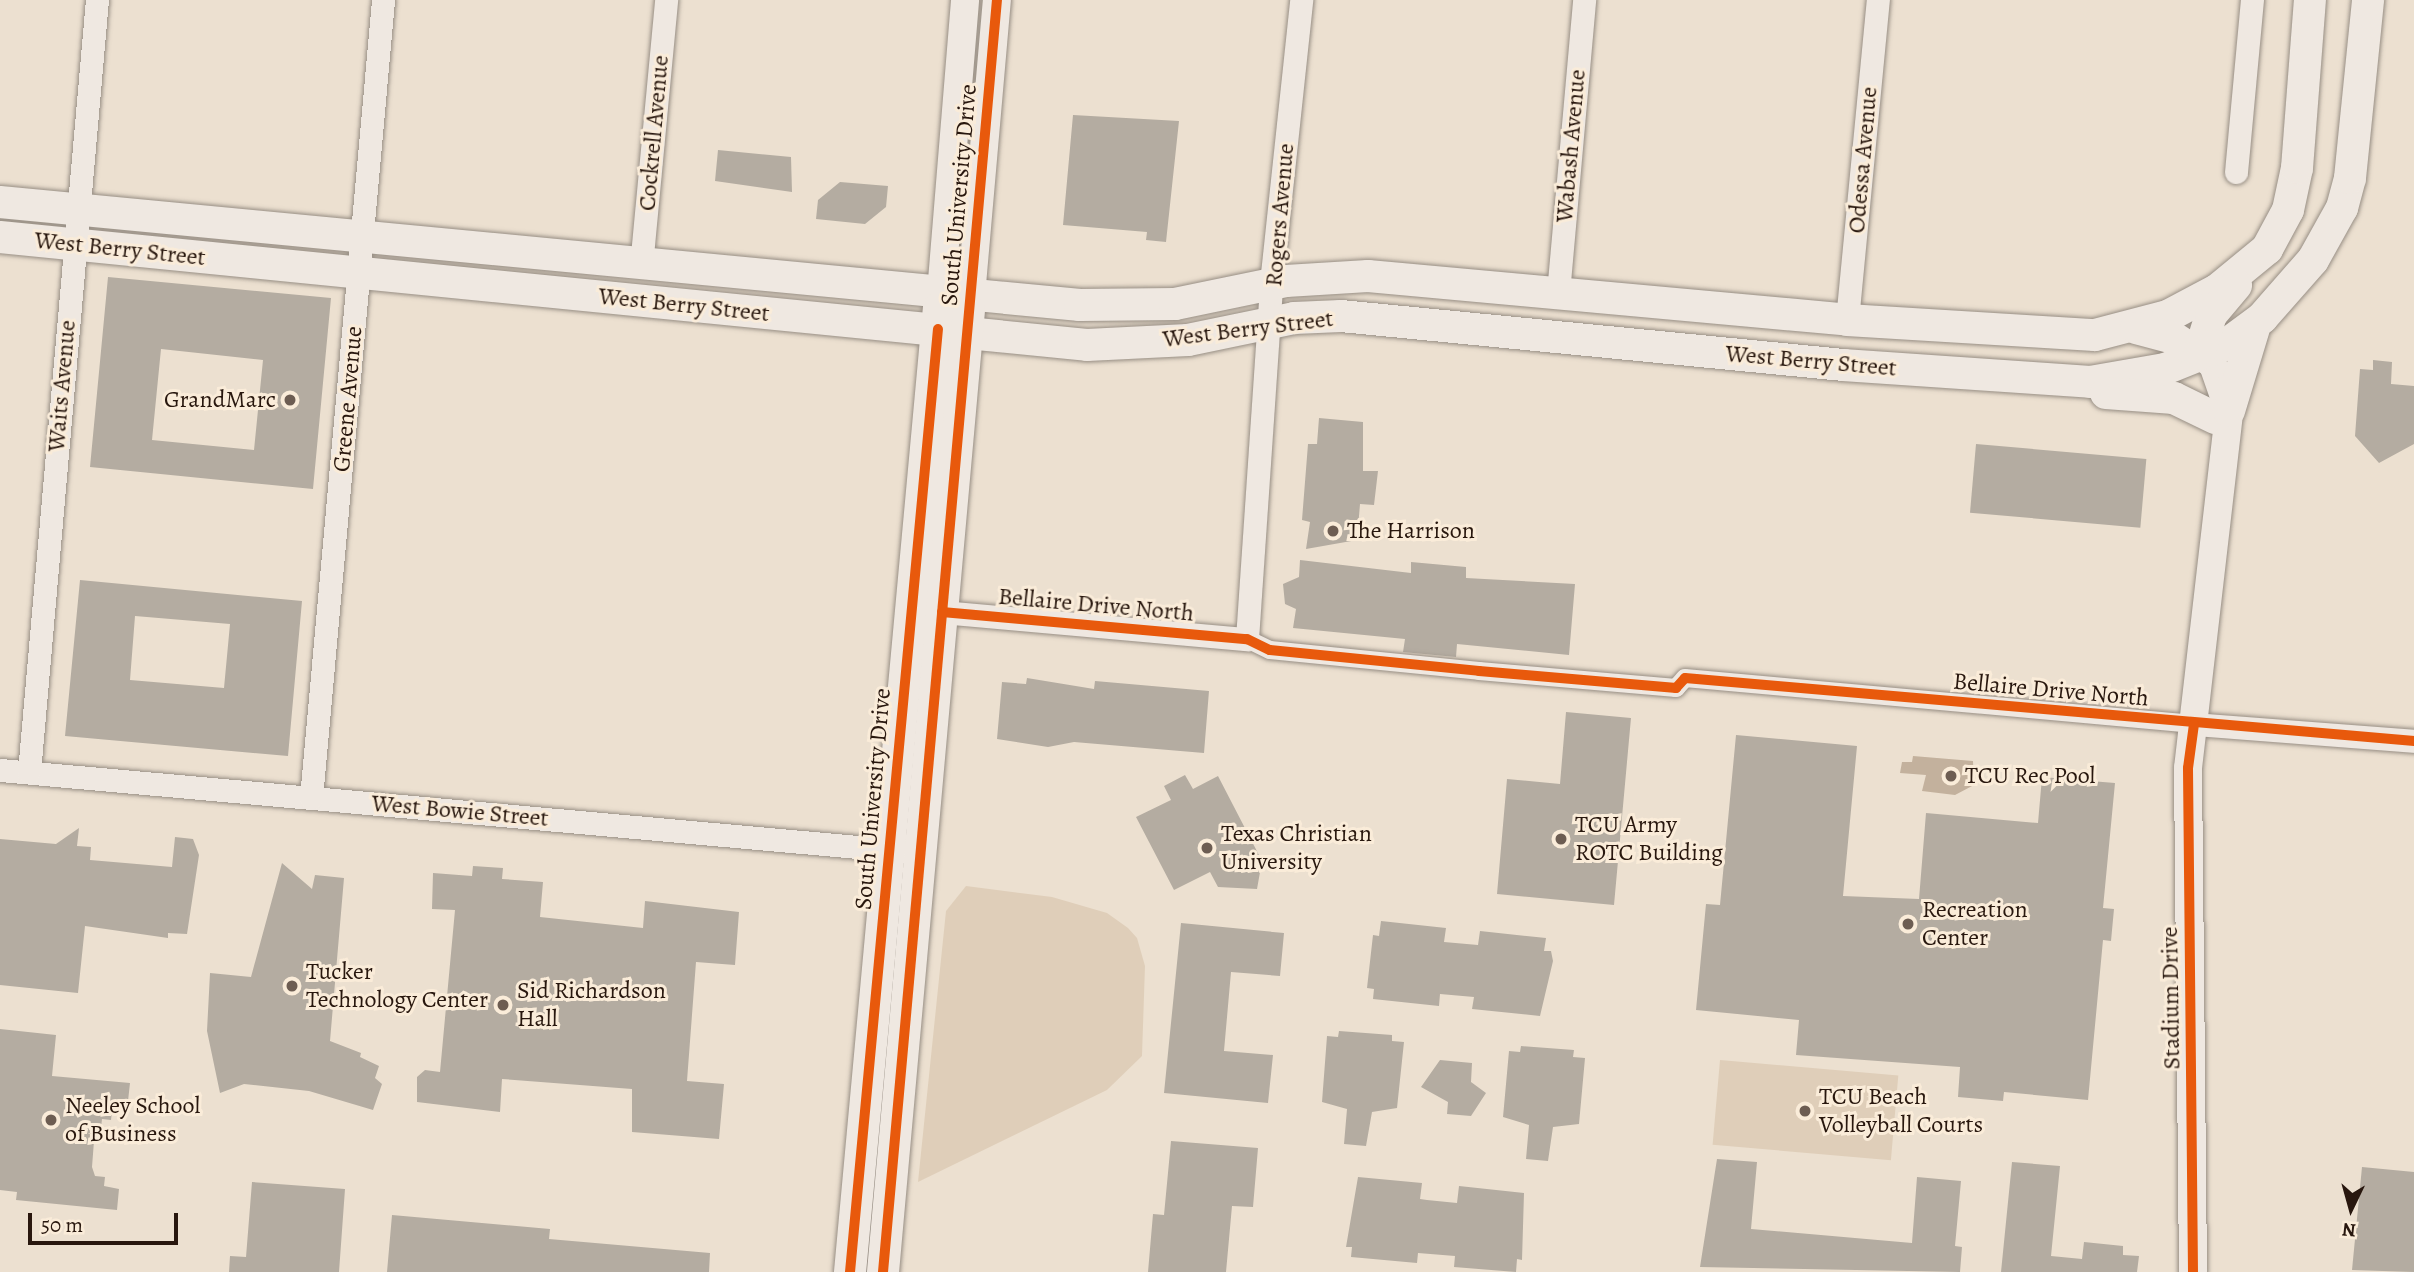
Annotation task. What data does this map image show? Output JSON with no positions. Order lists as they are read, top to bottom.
{
  "streets": {
    "main road": ["South University Drive", "West Berry Street"],
    "street": [
      "Cockrell Avenue",
      "Wabash Avenue",
      "Odessa Avenue",
      "Rogers Avenue",
      "Waits Avenue",
      "Greene Avenue",
      "Bellaire Drive North",
      "West Bowie Street",
      "Stadium Drive"
    ]
  },
  "crossings": [
    ["Cockrell Avenue", "West Berry Street"],
    ["Wabash Avenue", "West Berry Street"],
    ["Odessa Avenue", "West Berry Street"],
    ["South University Drive", "West Berry Street"],
    ["South University Drive", "Bellaire Drive North"],
    ["South University Drive", "West Bowie Street"],
    ["Rogers Avenue", "West Berry Street"],
    ["Rogers Avenue", "Bellaire Drive North"],
    ["West Berry Street", "Waits Avenue"],
    ["West Berry Street", "Greene Avenue"],
    ["West Berry Street", "Stadium Drive"],
    ["Waits Avenue", "West Bowie Street"],
    ["Greene Avenue", "West Bowie Street"],
    ["Bellaire Drive North", "Stadium Drive"]
  ],
  "places": [
    "GrandMarc",
    "The Harrison",
    "TCU Rec Pool",
    "TCU Army ROTC Building",
    "Texas Christian University",
    "Recreation Center",
    "Tucker Technology Center",
    "Sid Richardson Hall",
    "TCU Beach Volleyball Courts",
    "Neeley School of Business"
  ],
  "scale_bar": "50 m",
  "north": "bottom"
}
